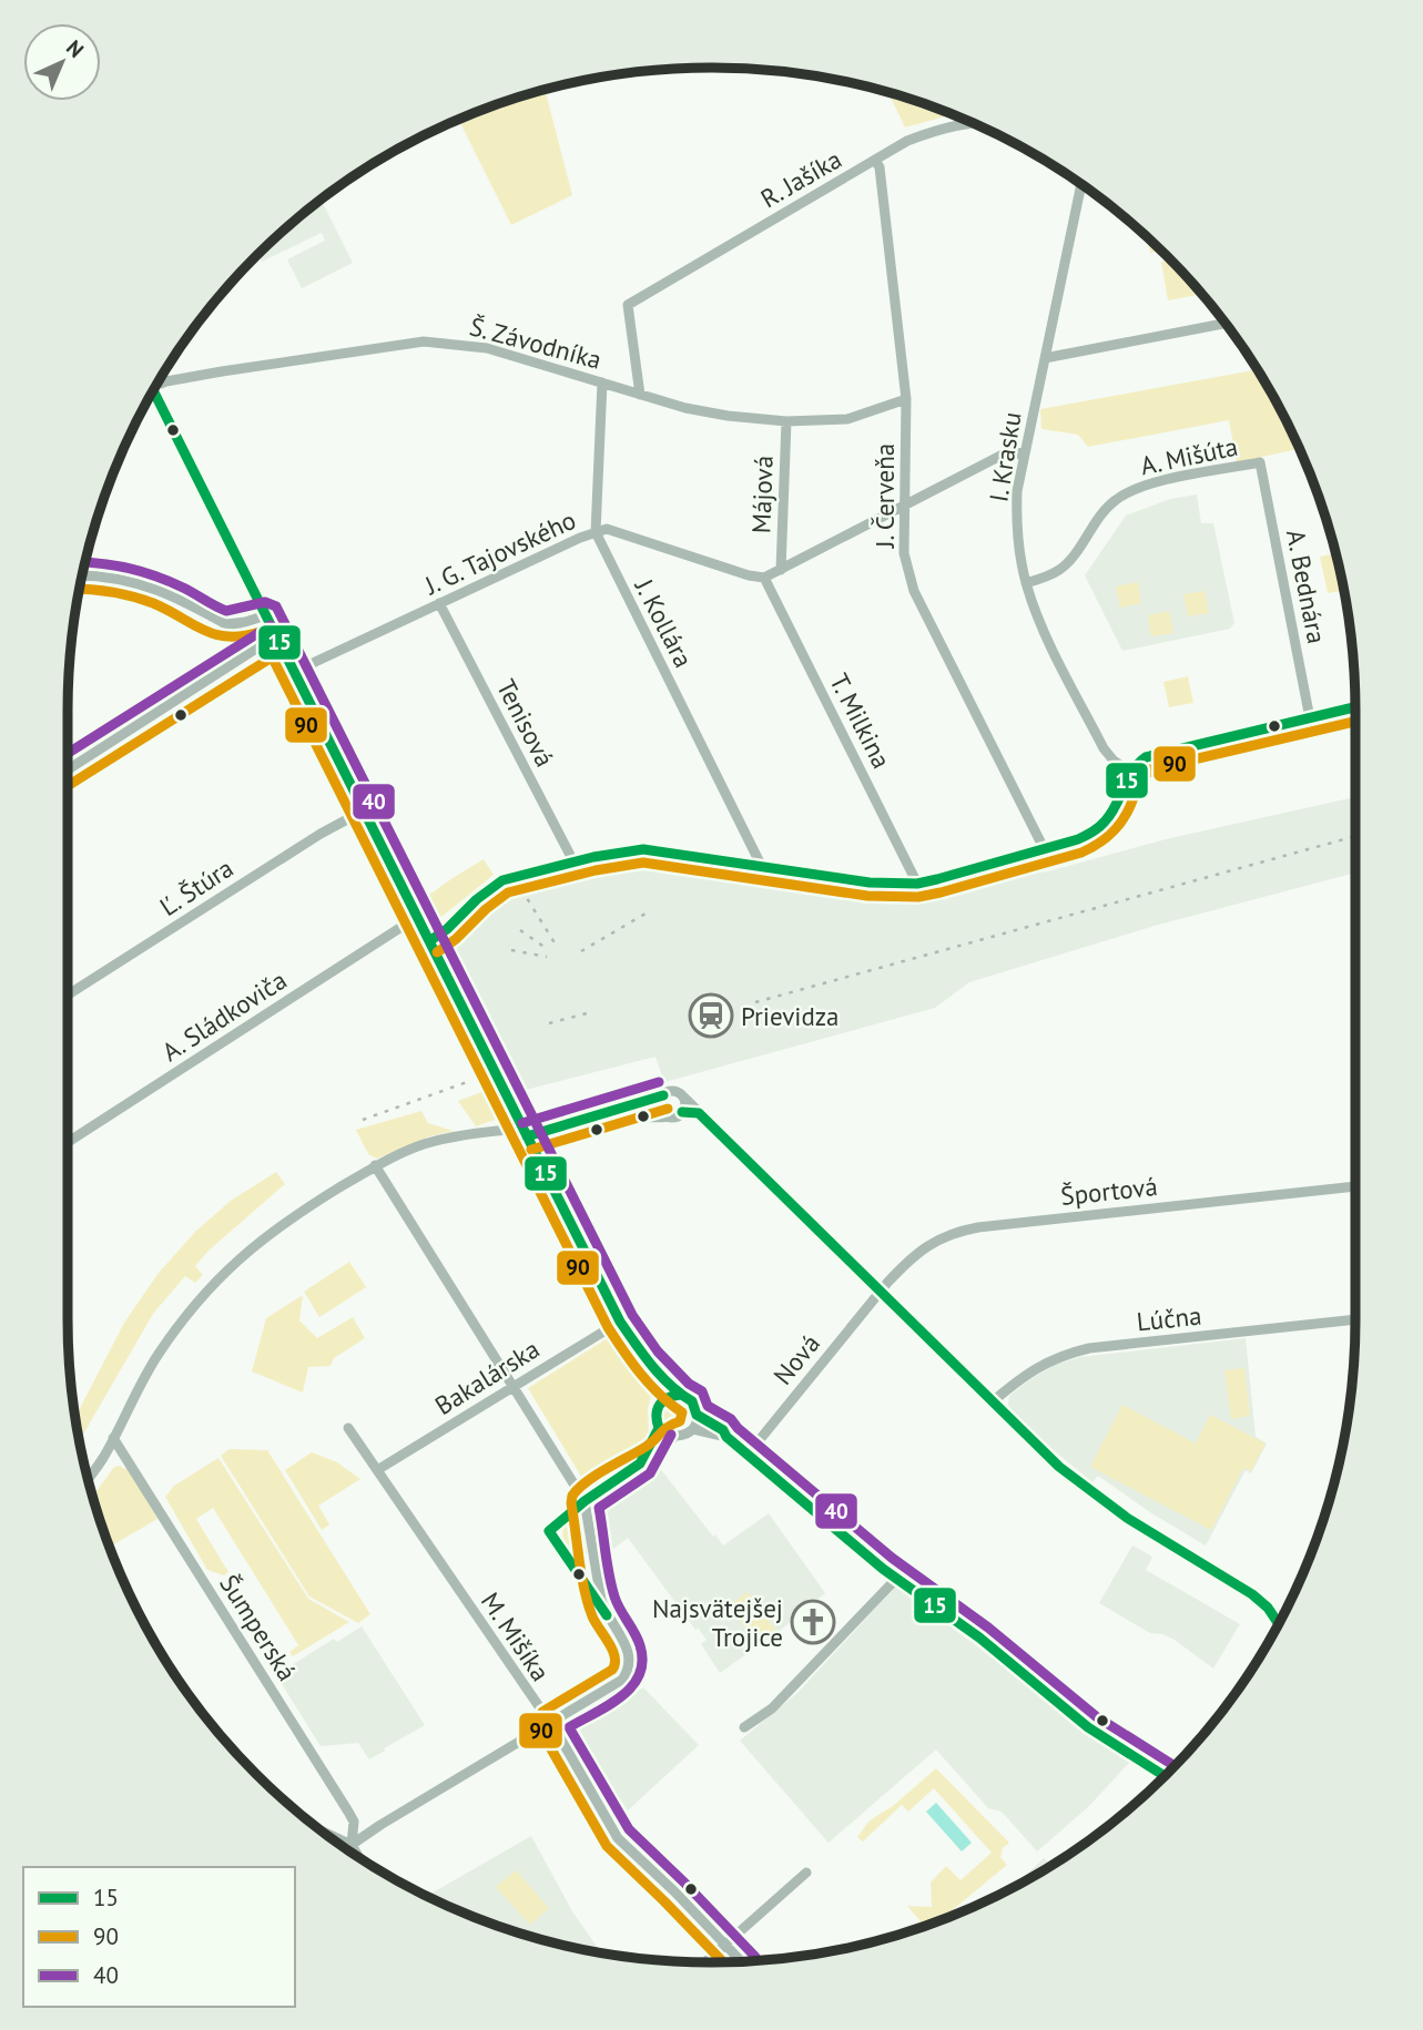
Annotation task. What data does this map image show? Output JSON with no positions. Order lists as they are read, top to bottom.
{
  "streets": {
    "street": [
      "R. Jašíka",
      "Š. Závodníka",
      "A. Mišúta",
      "I. Krasku",
      "Májová",
      "J. Červeňa",
      "J. G. Tajovského",
      "A. Bednára",
      "J. Kollára",
      "T. Milkina",
      "Tenisová",
      "Ľ. Štúra",
      "A. Sládkoviča",
      "Športová",
      "Lúčna",
      "Nová",
      "Bakalárska",
      "Šumperská",
      "M. Mišíka"
    ]
  },
  "crossings": [
    ["R. Jašíka", "Š. Závodníka"],
    ["R. Jašíka", "J. Červeňa"],
    ["Š. Závodníka", "Májová"],
    ["Š. Závodníka", "J. Červeňa"],
    ["Š. Závodníka", "J. Kollára"],
    ["A. Mišúta", "I. Krasku"],
    ["A. Mišúta", "A. Bednára"],
    ["J. G. Tajovského", "J. Kollára"],
    ["J. G. Tajovského", "T. Milkina"],
    ["J. G. Tajovského", "Tenisová"],
    ["Športová", "Nová"],
    ["Bakalárska", "M. Mišíka"]
  ],
  "places": {
    "station": ["Prievidza"],
    "church": ["Najsvätejšej Trojice"]
  },
  "lines": ["transit line 15", "transit line 40", "transit line 90"],
  "legend": ["15", "90", "40"],
  "north": "top right"
}
